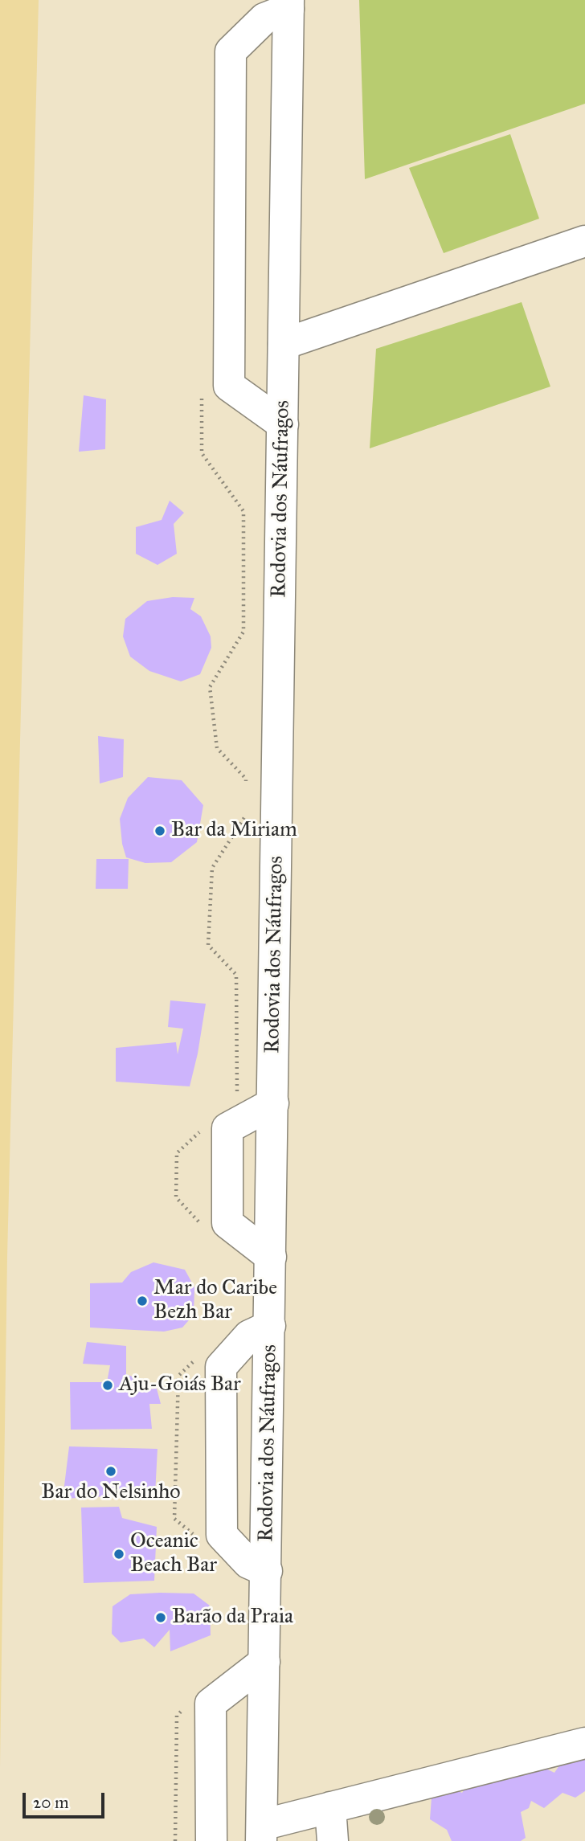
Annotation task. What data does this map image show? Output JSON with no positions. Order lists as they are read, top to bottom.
{
  "streets": {
    "main road": ["Rodovia dos Náufragos"]
  },
  "places": [
    "Bar da Miriam",
    "Mar do Caribe Bezh Bar",
    "Aju-Goiás Bar",
    "Bar do Nelsinho",
    "Oceanic Beach Bar",
    "Barão da Praia"
  ],
  "scale_bar": "20 m"
}
